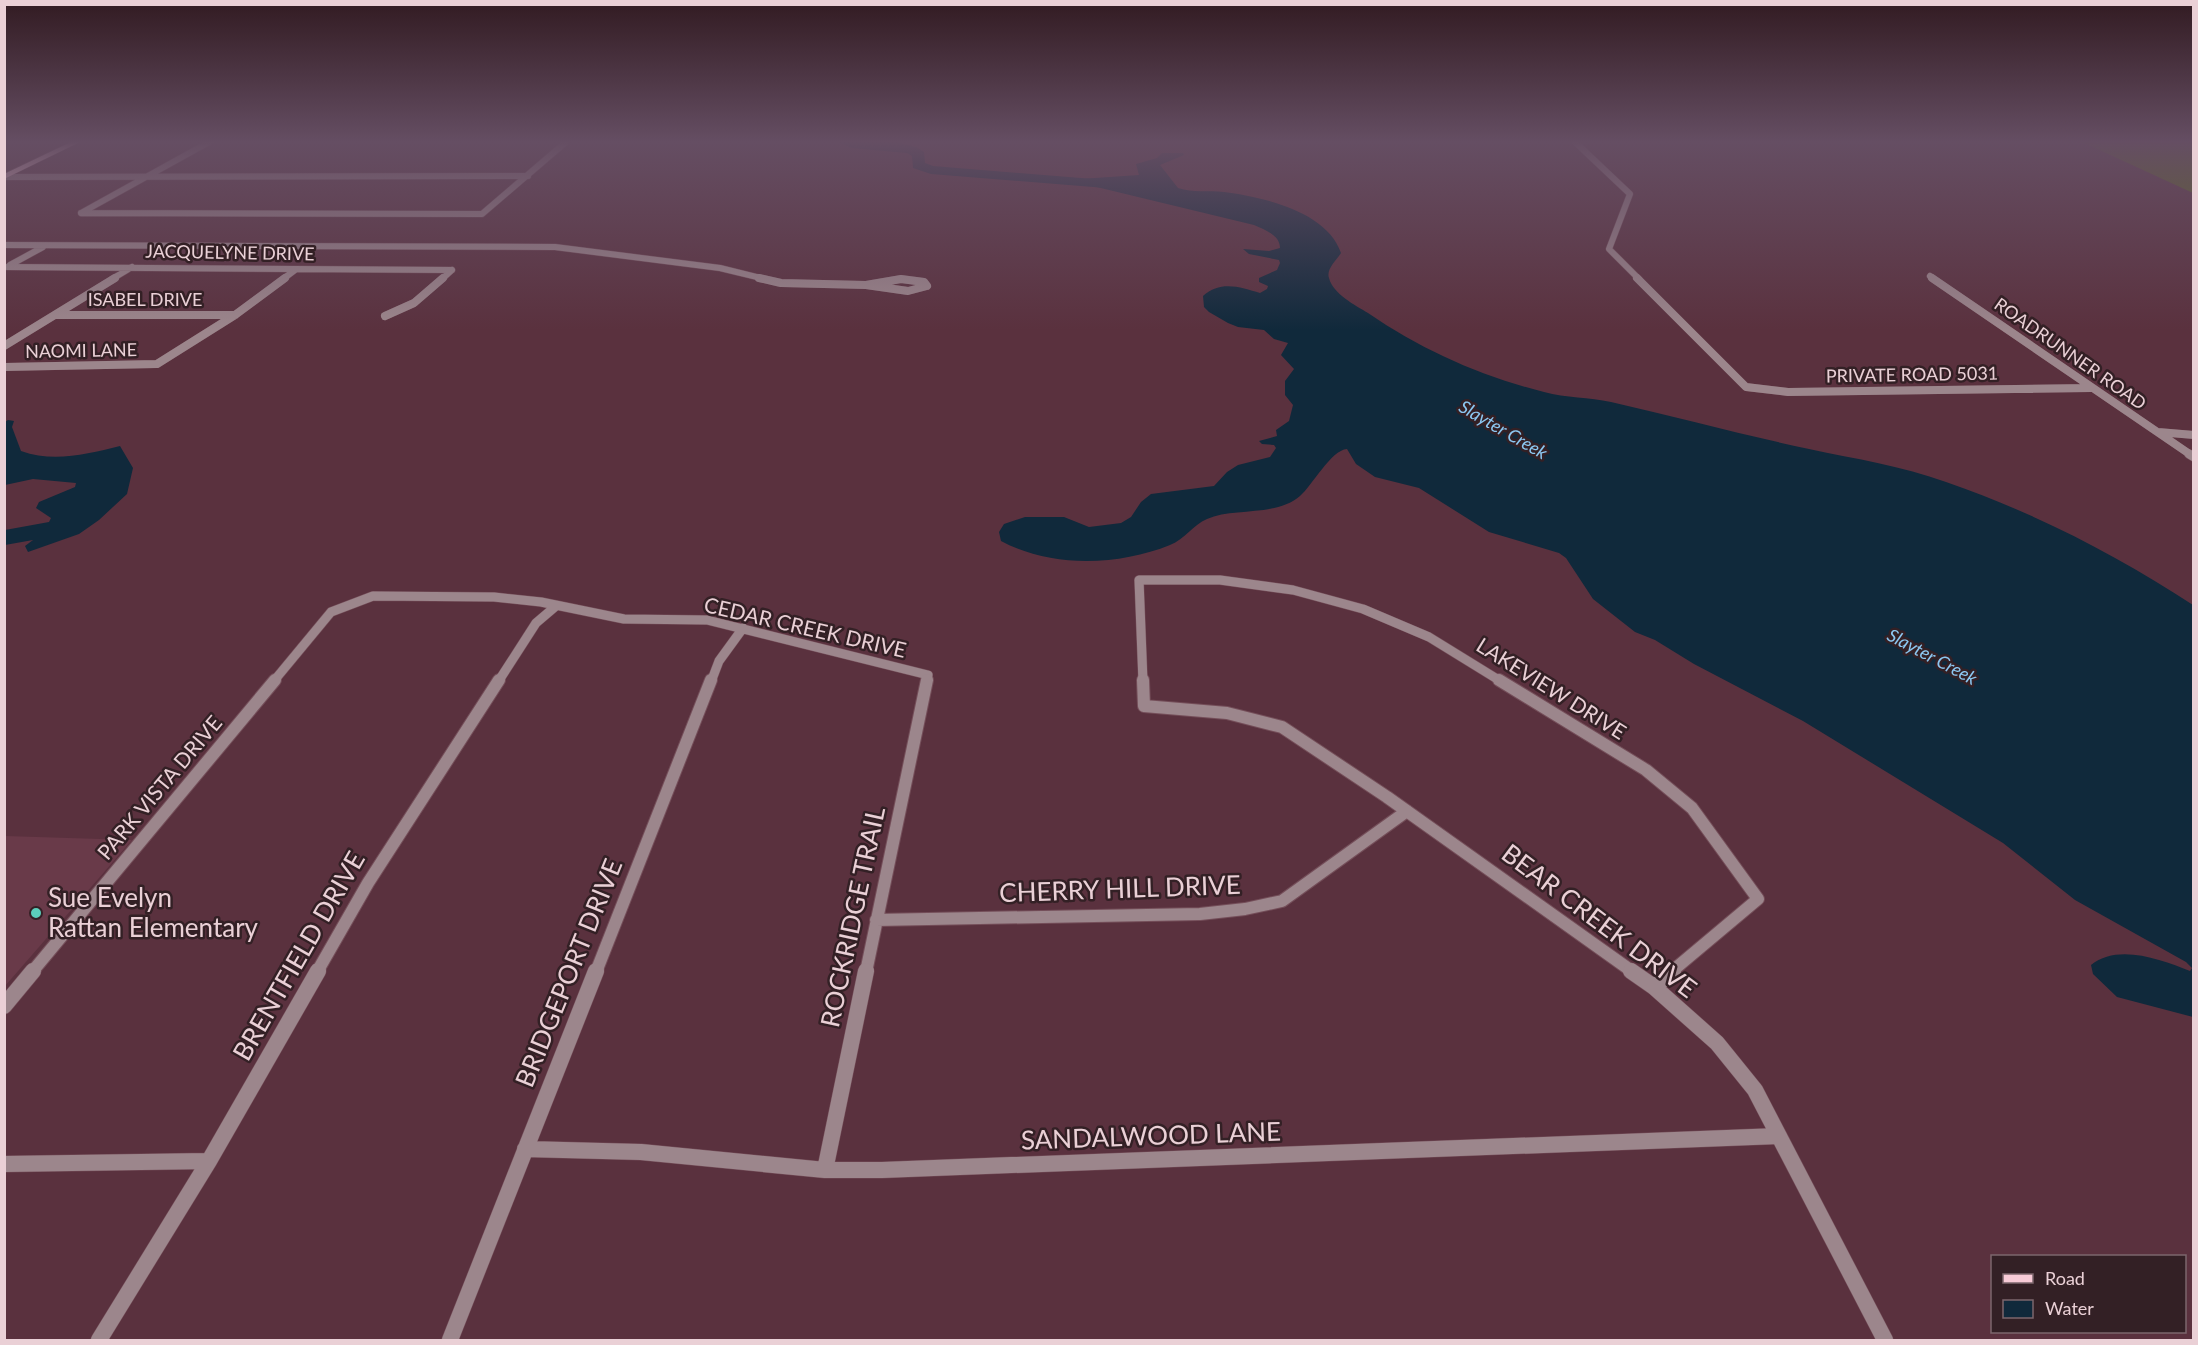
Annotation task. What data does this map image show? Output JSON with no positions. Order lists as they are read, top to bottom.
{
  "streets": {
    "street": [
      "JACQUELYNE DRIVE",
      "ISABEL DRIVE",
      "NAOMI LANE",
      "ROADRUNNER ROAD",
      "PRIVATE ROAD 5031",
      "CEDAR CREEK DRIVE",
      "LAKEVIEW DRIVE",
      "PARK VISTA DRIVE",
      "CHERRY HILL DRIVE",
      "ROCKRIDGE TRAIL",
      "BEAR CREEK DRIVE",
      "BRENTFIELD DRIVE",
      "BRIDGEPORT DRIVE",
      "SANDALWOOD LANE"
    ]
  },
  "crossings": [
    ["ISABEL DRIVE", "NAOMI LANE"],
    ["ROADRUNNER ROAD", "PRIVATE ROAD 5031"],
    ["CEDAR CREEK DRIVE", "PARK VISTA DRIVE"],
    ["CEDAR CREEK DRIVE", "ROCKRIDGE TRAIL"],
    ["CEDAR CREEK DRIVE", "BRENTFIELD DRIVE"],
    ["CEDAR CREEK DRIVE", "BRIDGEPORT DRIVE"],
    ["LAKEVIEW DRIVE", "BEAR CREEK DRIVE"],
    ["CHERRY HILL DRIVE", "ROCKRIDGE TRAIL"],
    ["CHERRY HILL DRIVE", "BEAR CREEK DRIVE"],
    ["ROCKRIDGE TRAIL", "SANDALWOOD LANE"],
    ["BEAR CREEK DRIVE", "SANDALWOOD LANE"],
    ["BRIDGEPORT DRIVE", "SANDALWOOD LANE"]
  ],
  "water": ["Slayter Creek"],
  "places": ["Sue Evelyn Rattan Elementary"],
  "legend": ["Road", "Water"]
}
